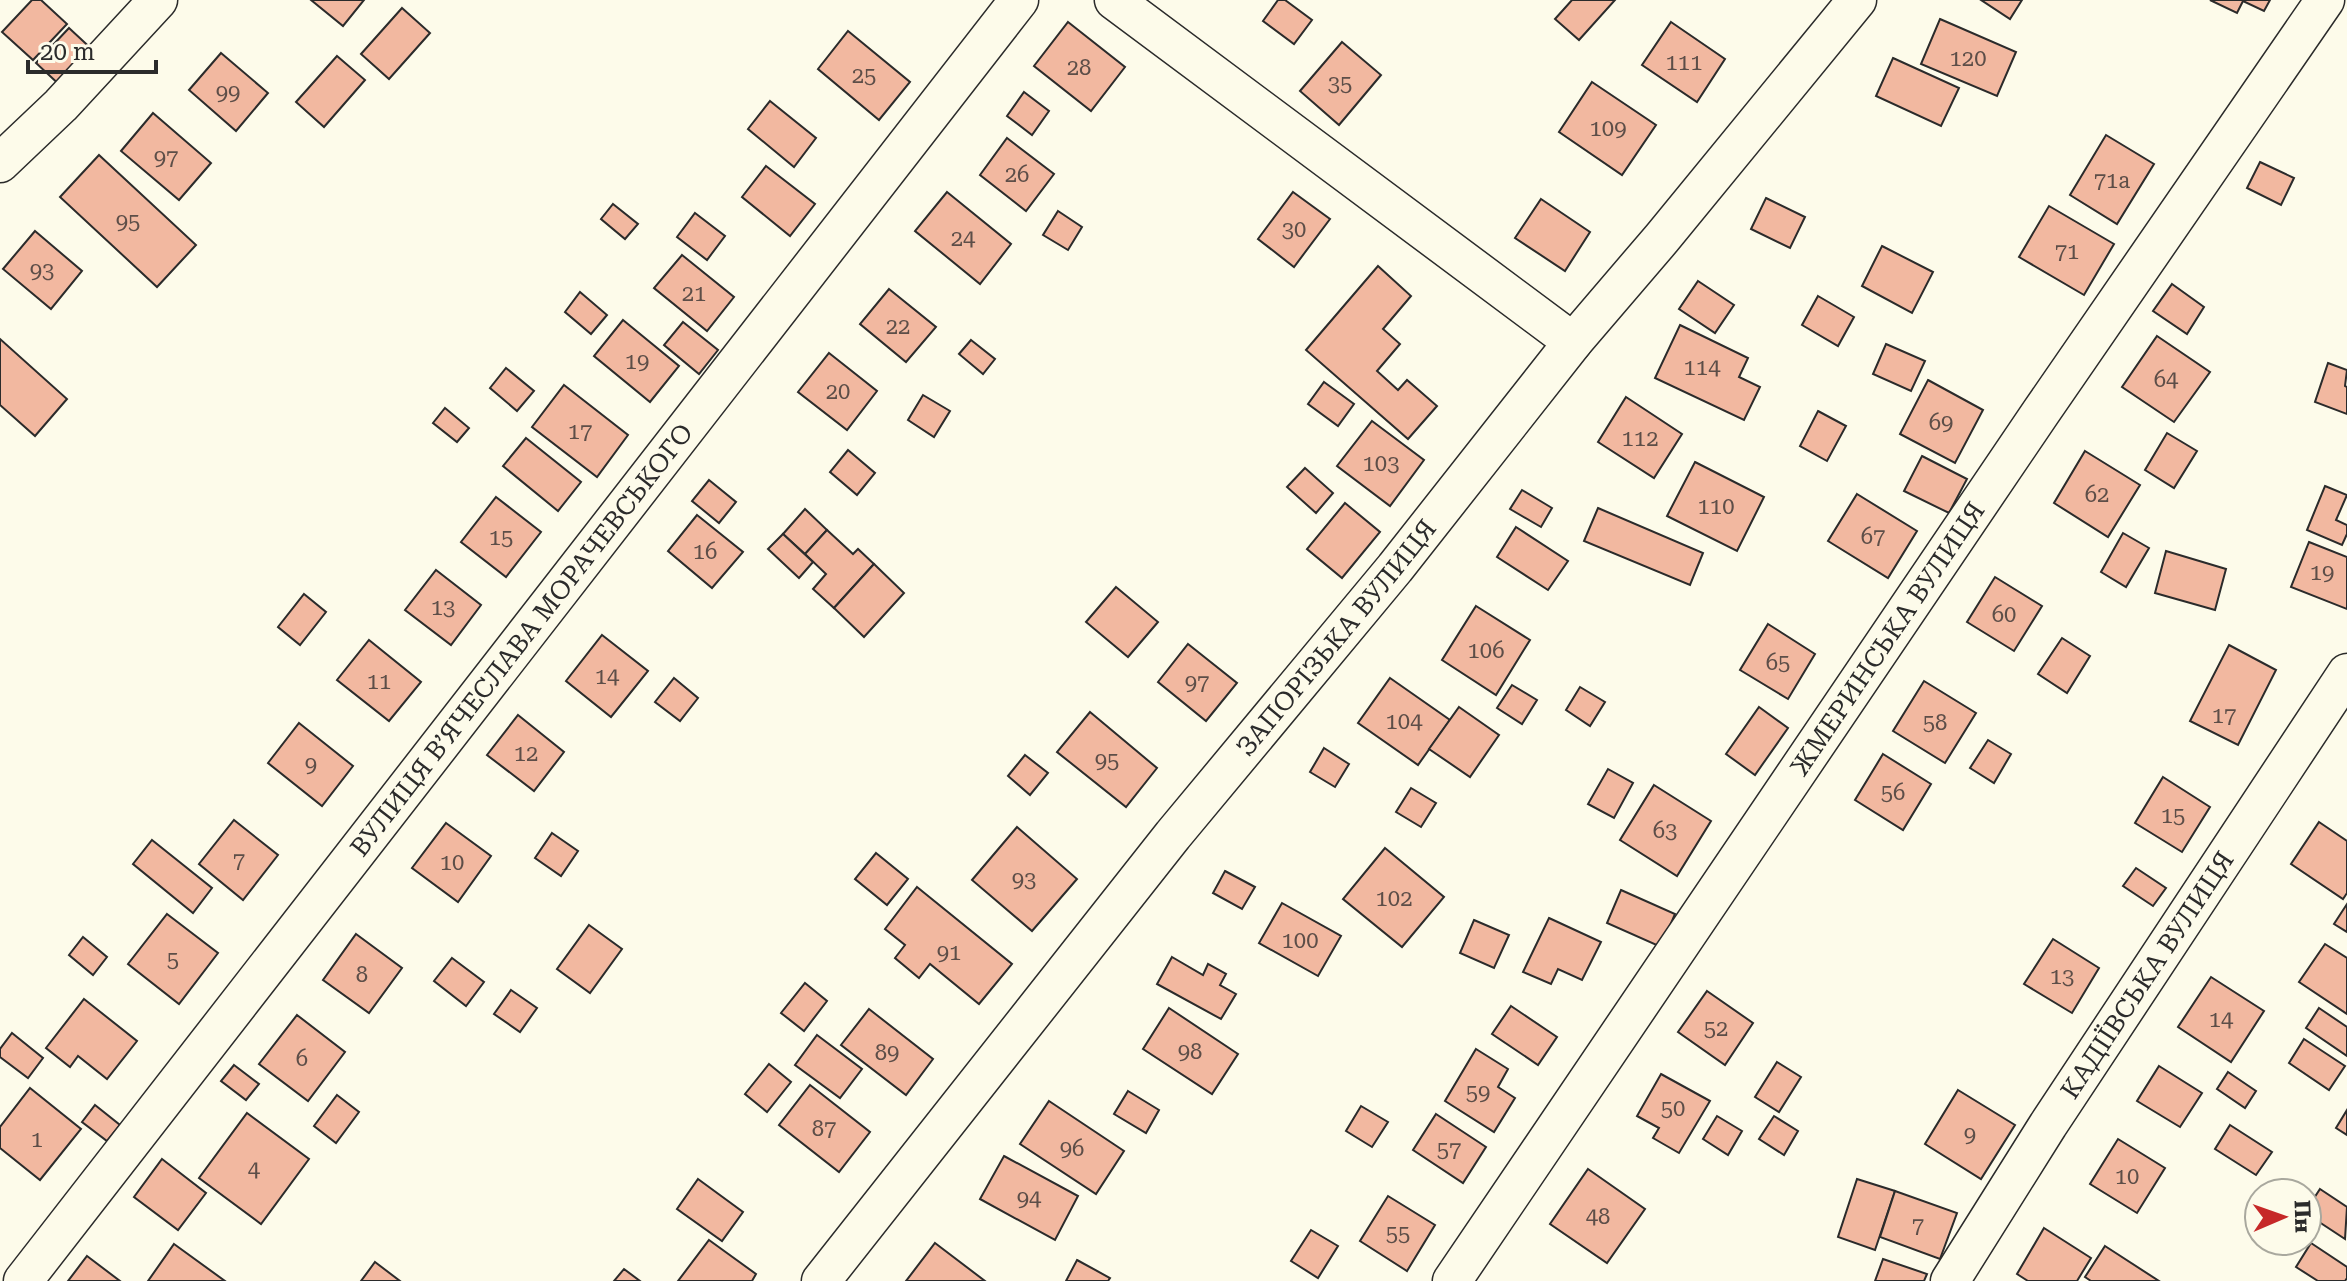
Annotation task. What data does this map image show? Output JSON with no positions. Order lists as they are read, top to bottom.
{
  "streets": {
    "street": [
      "ЗАПОРІЗЬКА ВУЛИЦЯ",
      "ЖМЕРИНСЬКА ВУЛИЦЯ",
      "ВУЛИЦЯ В’ЯЧЕСЛАВА МОРАЧЕВСЬКОГО",
      "КАДІЇВСЬКА ВУЛИЦЯ"
    ]
  },
  "house_numbers": [
    "120",
    "111",
    "28",
    "25",
    "35",
    "99",
    "109",
    "97",
    "26",
    "71а",
    "95",
    "30",
    "24",
    "71",
    "93",
    "21",
    "22",
    "19",
    "114",
    "64",
    "20",
    "69",
    "17",
    "112",
    "103",
    "62",
    "110",
    "67",
    "15",
    "16",
    "19",
    "13",
    "60",
    "106",
    "65",
    "14",
    "11",
    "97",
    "17",
    "104",
    "58",
    "12",
    "95",
    "9",
    "56",
    "15",
    "63",
    "7",
    "10",
    "93",
    "102",
    "100",
    "91",
    "5",
    "8",
    "13",
    "14",
    "52",
    "98",
    "89",
    "6",
    "59",
    "50",
    "87",
    "9",
    "1",
    "96",
    "57",
    "4",
    "10",
    "94",
    "48",
    "7",
    "55"
  ],
  "scale_bar": "20 m",
  "north": "right"
}
